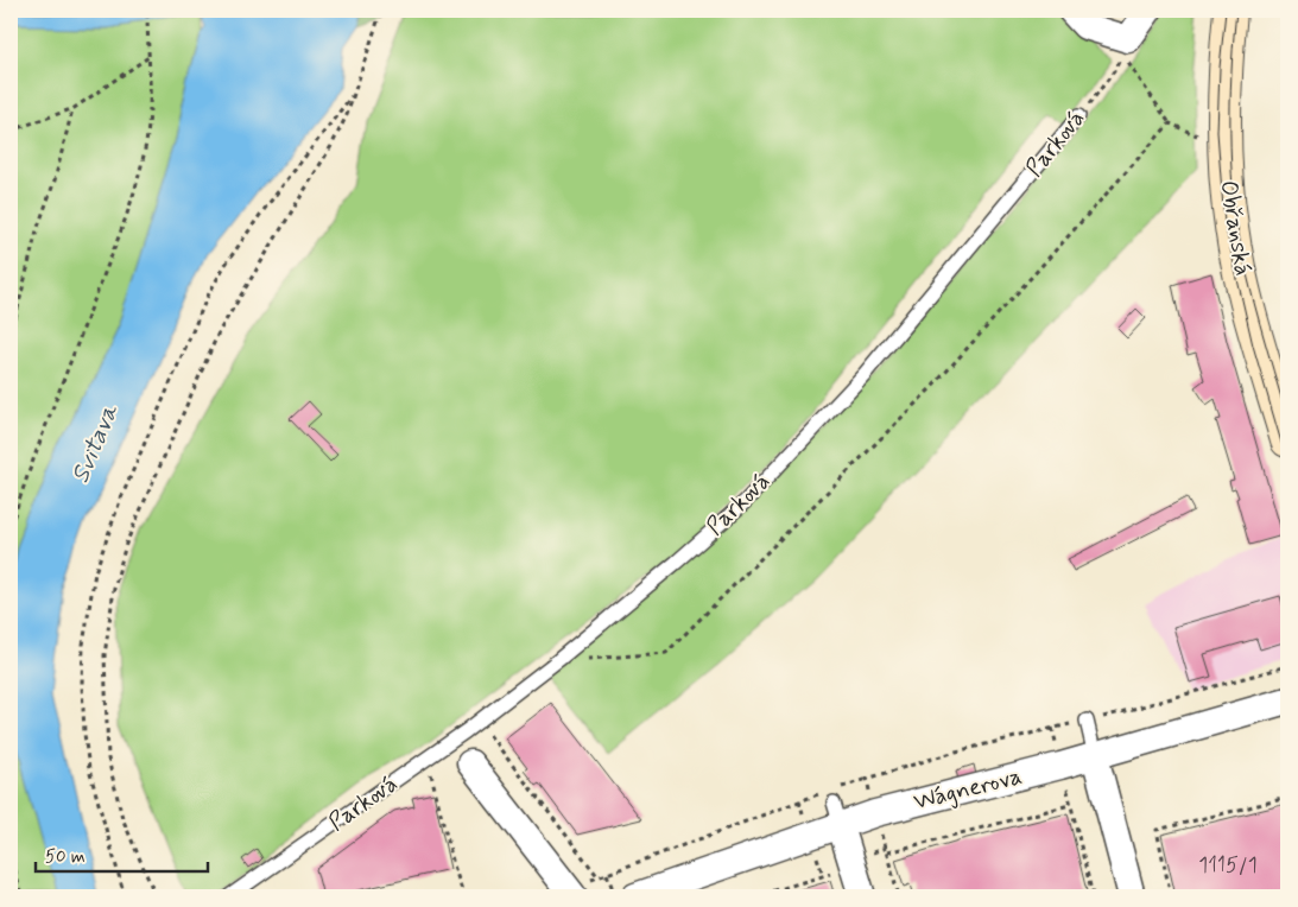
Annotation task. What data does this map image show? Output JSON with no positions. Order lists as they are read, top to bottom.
{
  "streets": {
    "main road": ["Obřanská"],
    "street": ["Wágnerova"],
    "lane": ["Parková"]
  },
  "water": ["Svitava"],
  "house_numbers": ["1115/1"],
  "scale_bar": "50 m"
}
